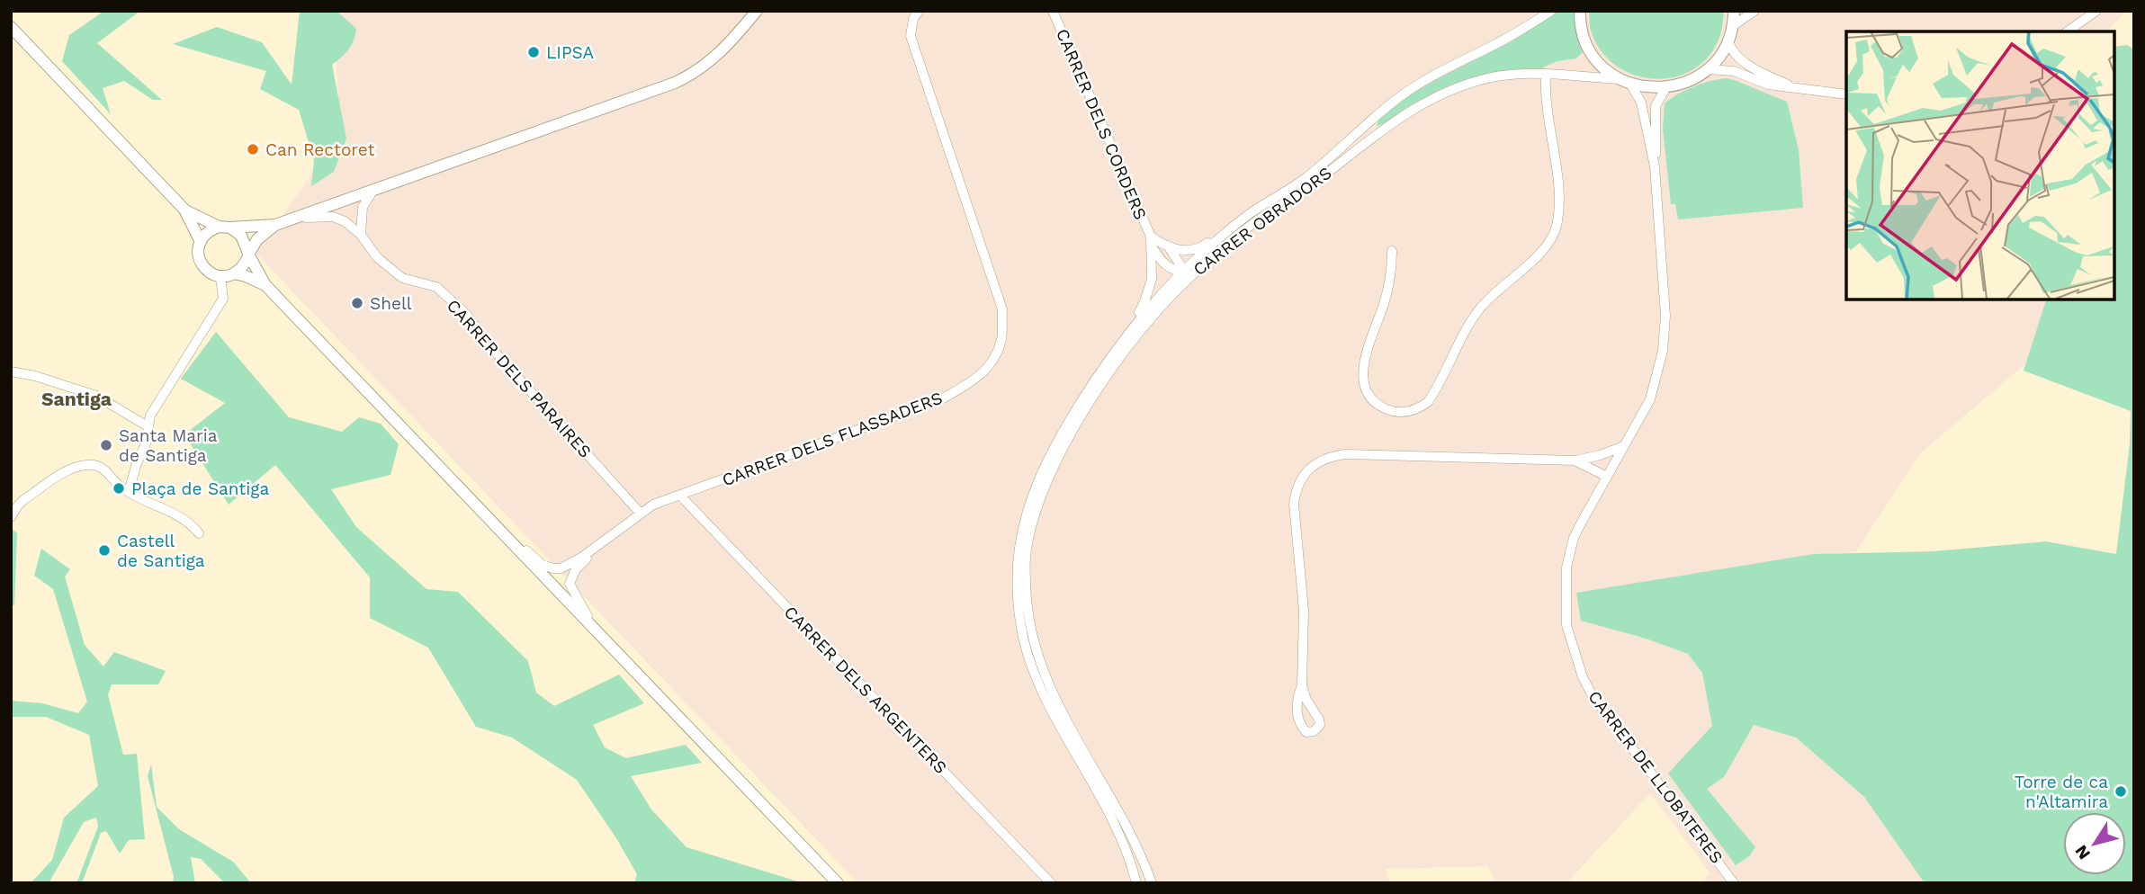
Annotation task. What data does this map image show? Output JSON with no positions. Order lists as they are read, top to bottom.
{
  "streets": {
    "street": [
      "CARRER DELS CORDERS",
      "CARRER OBRADORS",
      "CARRER DELS PARAIRES",
      "CARRER DELS FLASSADERS",
      "CARRER DELS ARGENTERS",
      "CARRER DE LLOBATERES"
    ]
  },
  "crossings": [
    ["CARRER OBRADORS", "CARRER DE LLOBATERES"],
    ["CARRER DELS PARAIRES", "CARRER DELS FLASSADERS"],
    ["CARRER DELS FLASSADERS", "CARRER DELS ARGENTERS"]
  ],
  "districts": ["Santiga"],
  "places": [
    "LIPSA",
    "Can Rectoret",
    "Shell",
    "Santa Maria de Santiga",
    "Plaça de Santiga",
    "Castell de Santiga",
    "Torre de ca n'Altamira"
  ],
  "north": "bottom left"
}
